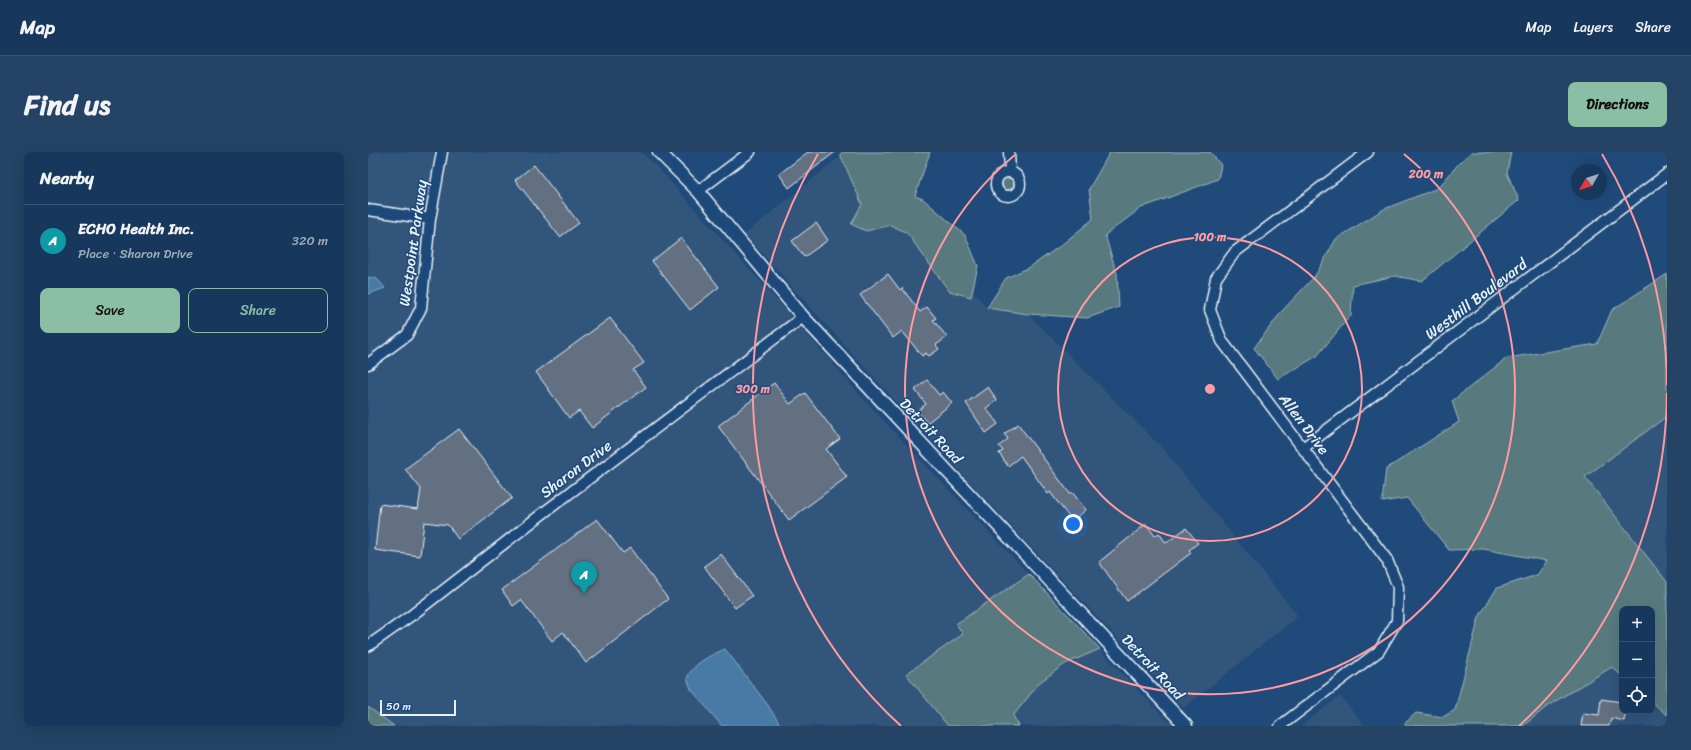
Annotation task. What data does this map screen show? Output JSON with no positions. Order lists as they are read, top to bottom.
{
  "streets": {
    "main road": ["Detroit Road"],
    "street": [
      "Westpoint Parkway",
      "Westhill Boulevard",
      "Allen Drive",
      "Sharon Drive"
    ]
  },
  "crossings": [
    ["Westhill Boulevard", "Allen Drive"],
    ["Detroit Road", "Sharon Drive"]
  ],
  "scale_bar": "50 m",
  "north": "bottom left",
  "page": {
    "header": "Map",
    "nav": ["Map", "Layers", "Share"],
    "title": "Find us",
    "buttons": [
      "Directions",
      ["Save", "Share"]
    ],
    "heading": "Nearby",
    "list": [
      {
        "mark": "A",
        "name": "ECHO Health Inc.",
        "note": "Place · Sharon Drive",
        "value": "320 m"
      }
    ],
    "pins": "A",
    "map_buttons": ["+", "−"],
    "scale": "50 m"
  },
  "rings": ["200 m", "100 m", "300 m"]
}
